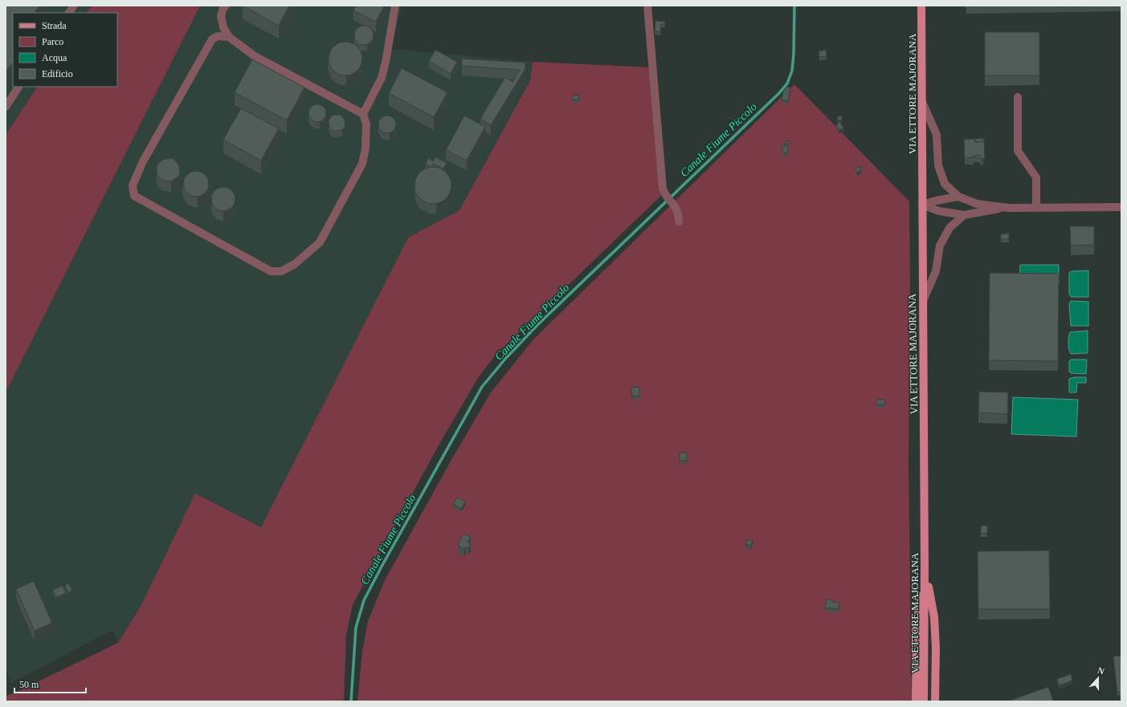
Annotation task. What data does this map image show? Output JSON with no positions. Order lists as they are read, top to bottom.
{
  "streets": {
    "main road": ["VIA ETTORE MAJORANA"]
  },
  "water": ["Canale Fiume Piccolo"],
  "legend": [
    "Strada",
    "Parco",
    "Acqua",
    "Edificio"
  ],
  "scale_bar": "50 m",
  "north": "top"
}
